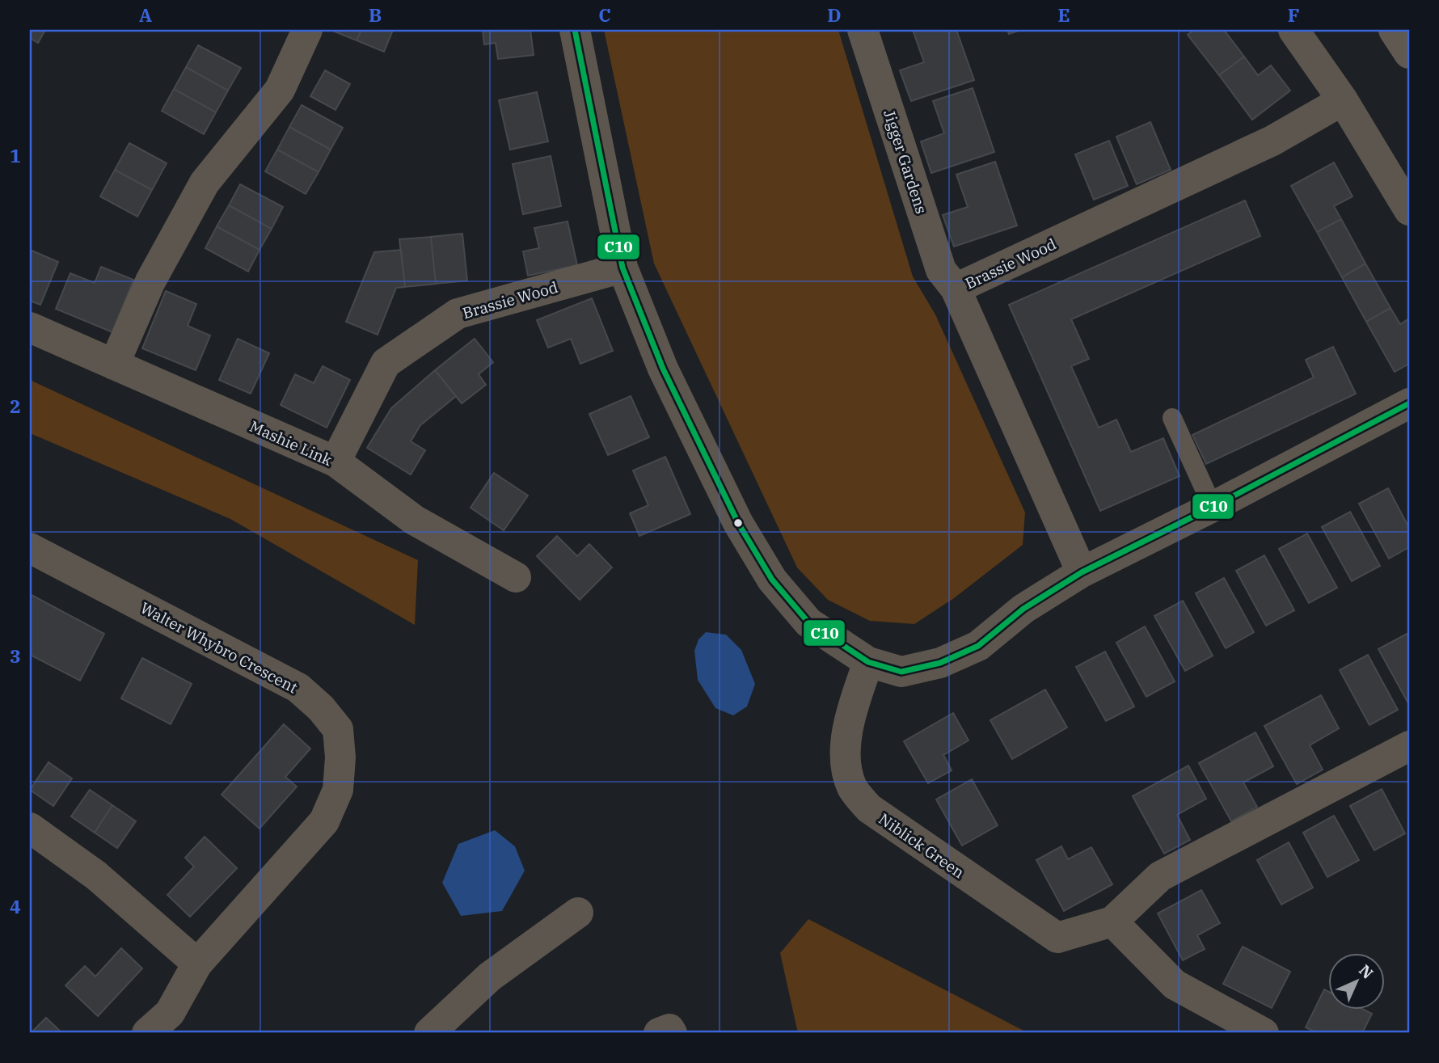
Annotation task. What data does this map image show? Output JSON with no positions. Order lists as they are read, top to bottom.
{
  "streets": {
    "street": [
      "Jigger Gardens",
      "Brassie Wood",
      "Mashie Link",
      "Walter Whybro Crescent",
      "Niblick Green"
    ]
  },
  "crossings": [
    ["Jigger Gardens", "Brassie Wood"],
    ["Brassie Wood", "Mashie Link"]
  ],
  "lines": ["transit line C10"],
  "north": "top right",
  "grid": {
    "columns": [
      "A",
      "B",
      "C",
      "D",
      "E",
      "F"
    ],
    "rows": [
      "1",
      "2",
      "3",
      "4"
    ]
  }
}
